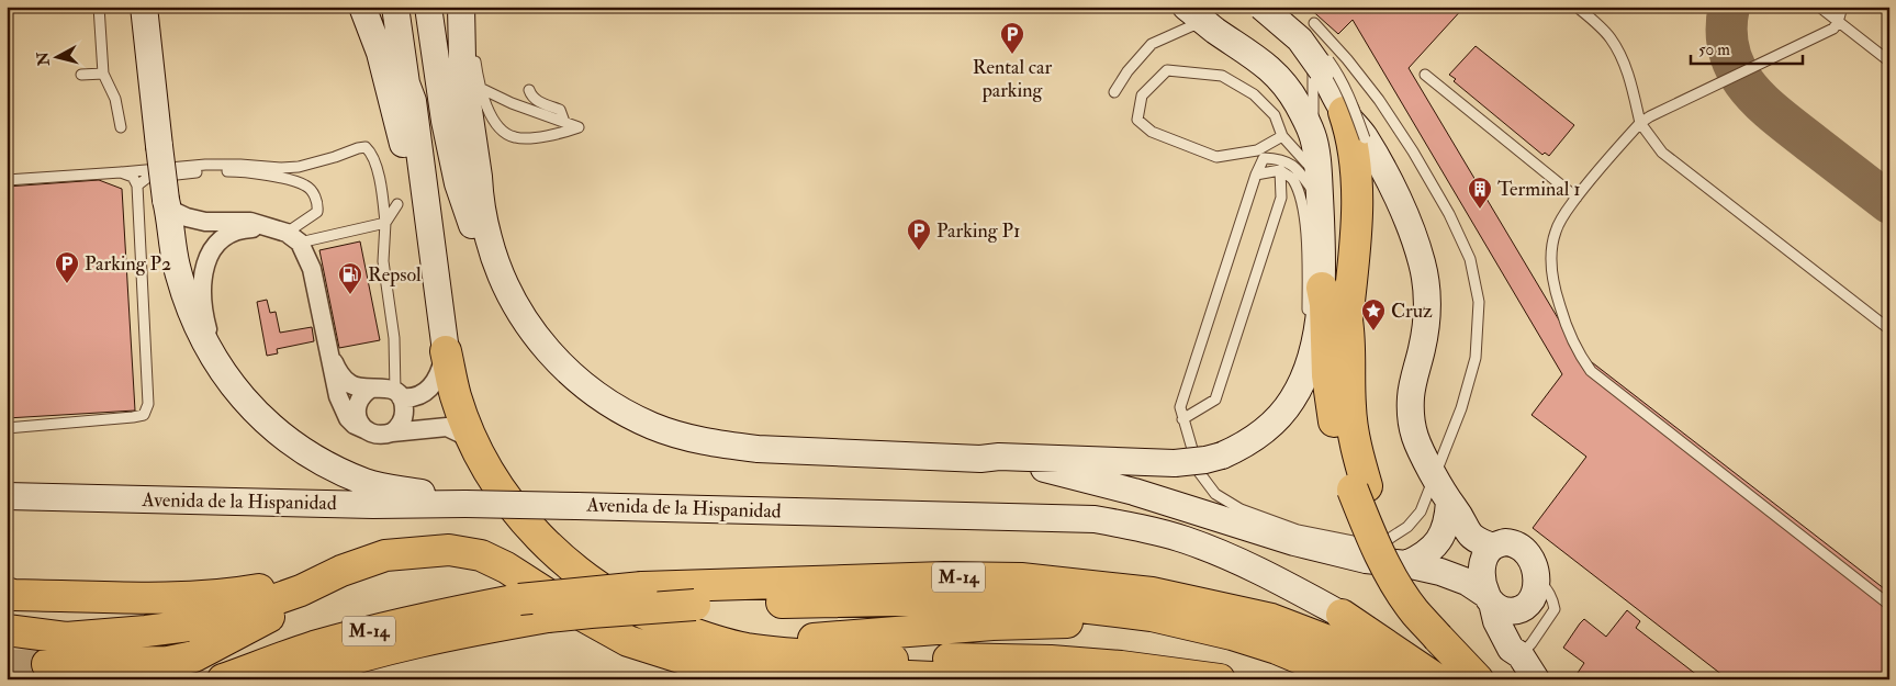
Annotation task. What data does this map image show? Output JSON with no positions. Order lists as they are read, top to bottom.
{
  "streets": {
    "highway": ["M-14"],
    "street": ["Avenida de la Hispanidad"]
  },
  "places": {
    "parking": ["Rental car parking", "Parking P1", "Parking P2"],
    "building": ["Terminal 1"],
    "fuel station": ["Repsol"],
    "place": ["Cruz"]
  },
  "scale_bar": "50 m",
  "north": "left"
}
